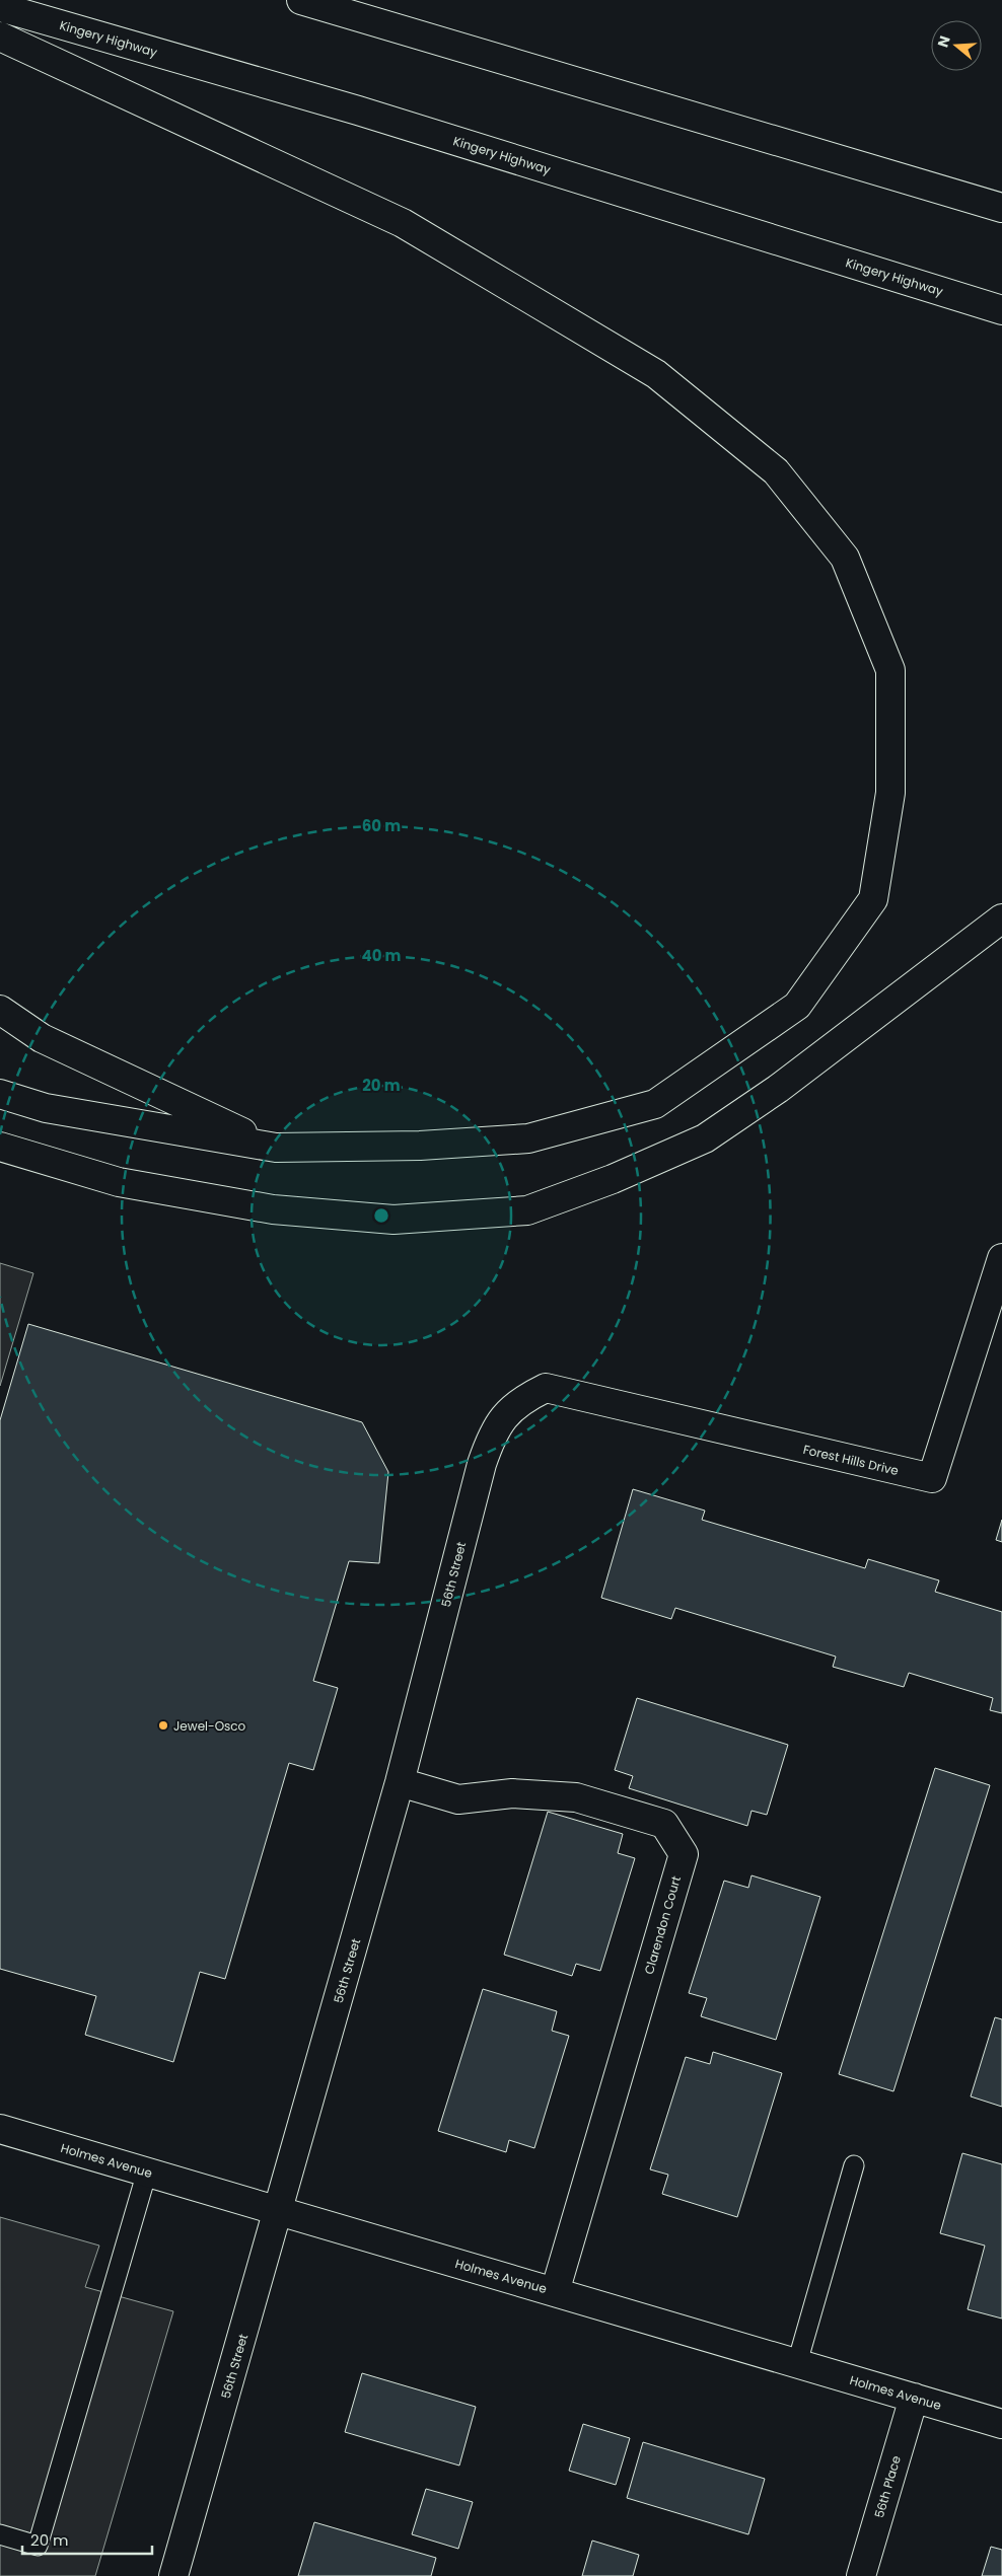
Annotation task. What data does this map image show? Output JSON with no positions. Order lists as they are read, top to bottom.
{
  "streets": {
    "main road": [
      "Kingery Highway",
      "Forest Hills Drive",
      "56th Street",
      "Clarendon Court",
      "Holmes Avenue",
      "56th Place"
    ]
  },
  "crossings": [
    ["Forest Hills Drive", "56th Street"],
    ["56th Street", "Clarendon Court"],
    ["56th Street", "Holmes Avenue"],
    ["Clarendon Court", "Holmes Avenue"],
    ["Holmes Avenue", "56th Place"]
  ],
  "places": ["Jewel-Osco"],
  "scale_bar": "20 m",
  "north": "left",
  "rings": ["60 m", "40 m", "20 m"]
}
